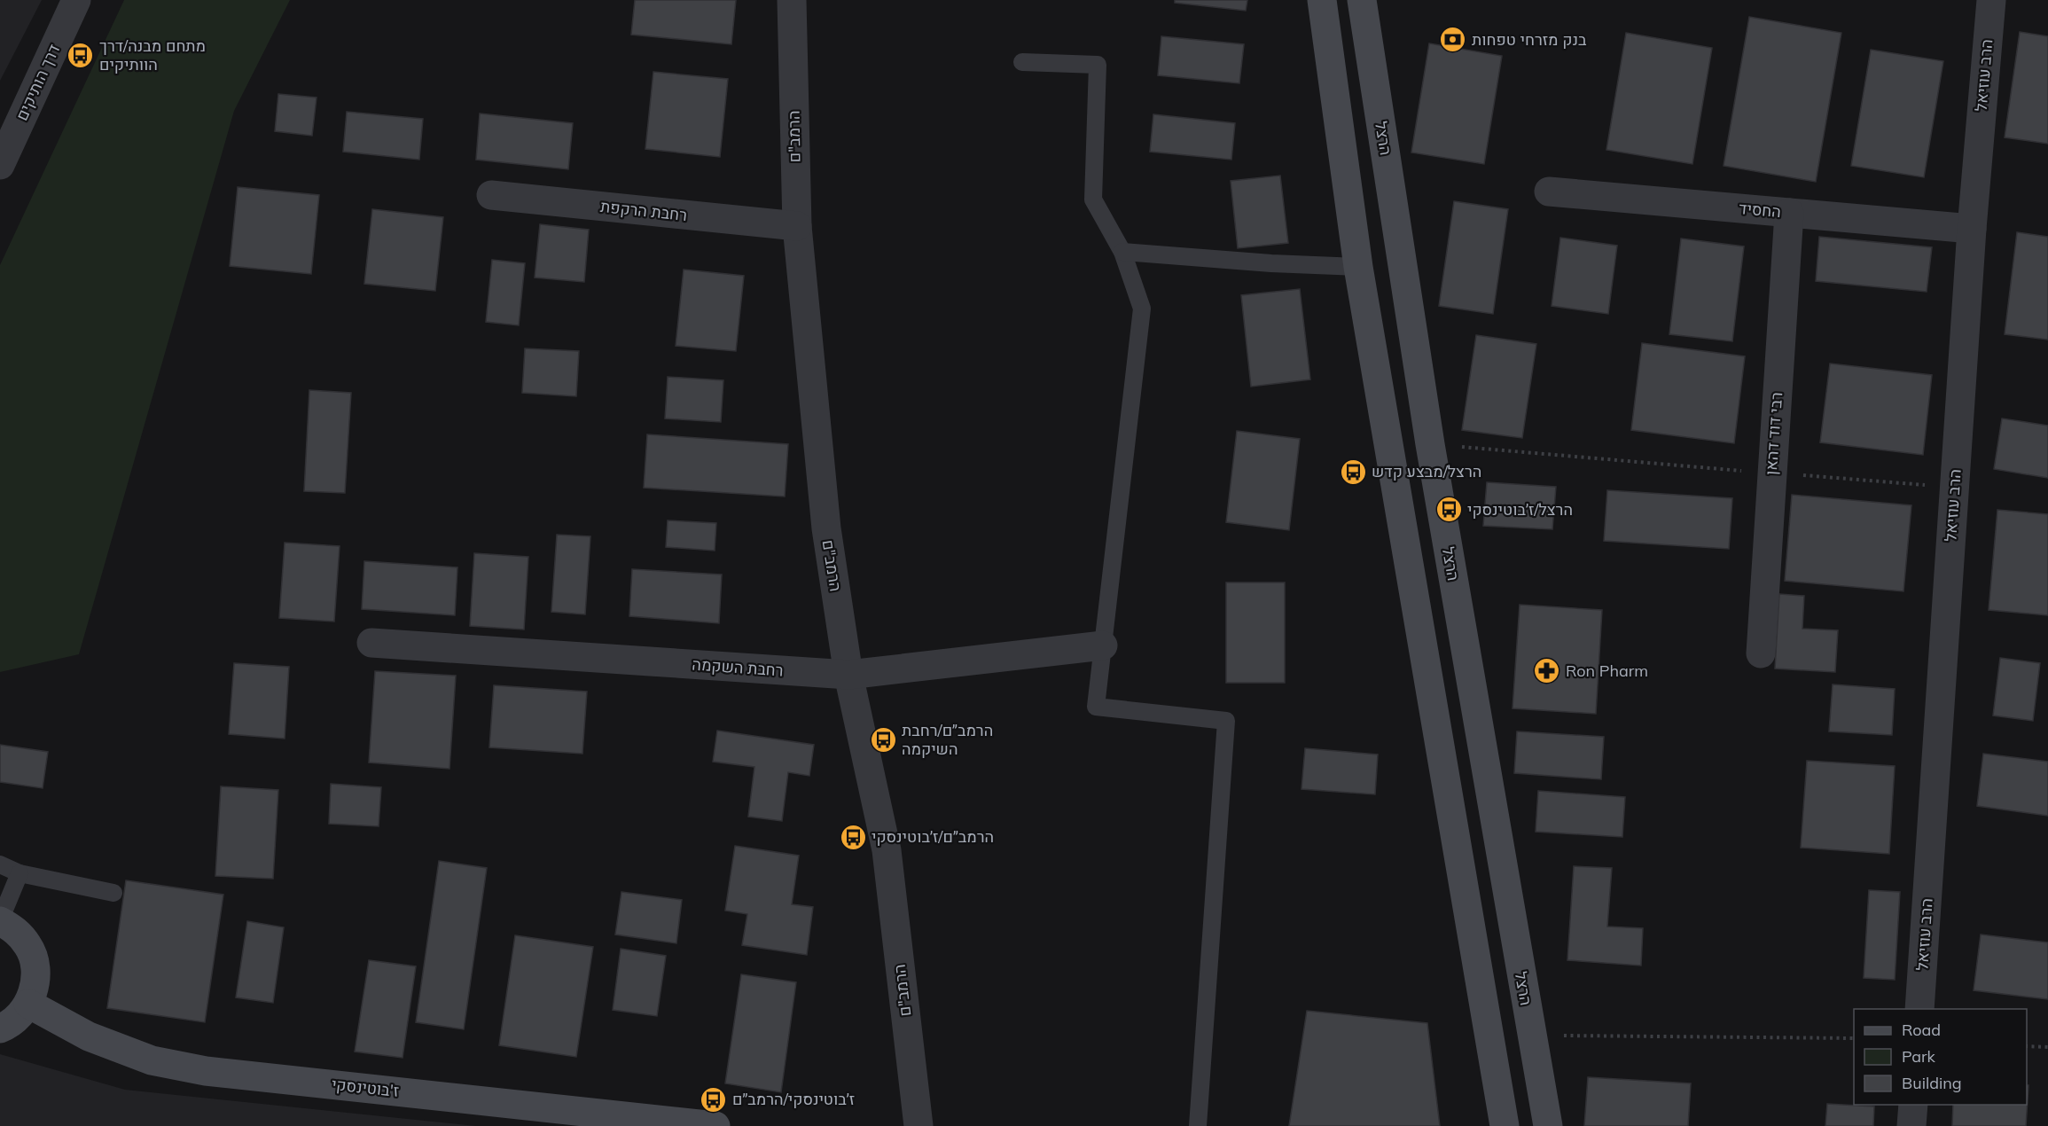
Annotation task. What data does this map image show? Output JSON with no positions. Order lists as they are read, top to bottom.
{
  "streets": {
    "main road": ["הרצל", "ז'בוטינסקי"],
    "street": [
      "הרב עוזיאל",
      "דרך הותיקים",
      "הרמב\"ם",
      "החסיד",
      "רחבת הרקפת",
      "רבי דוד דהאן",
      "רחבת השקמה"
    ]
  },
  "crossings": [
    ["הרב עוזיאל", "החסיד"],
    ["הרמב\"ם", "רחבת הרקפת"],
    ["הרמב\"ם", "רחבת השקמה"],
    ["החסיד", "רבי דוד דהאן"]
  ],
  "places": {
    "bank": ["בנק מזרחי טפחות"],
    "bus stop": [
      "מתחם מבנה/דרך הוותיקים",
      "הרצל/מבצע קדש",
      "הרצל/ז׳בוטינסקי",
      "הרמב״ם/רחבת השיקמה",
      "הרמב״ם/ז׳בוטינסקי",
      "ז׳בוטינסקי/הרמב״ם"
    ],
    "pharmacy": ["Ron Pharm"]
  },
  "legend": ["Road", "Park", "Building"]
}
